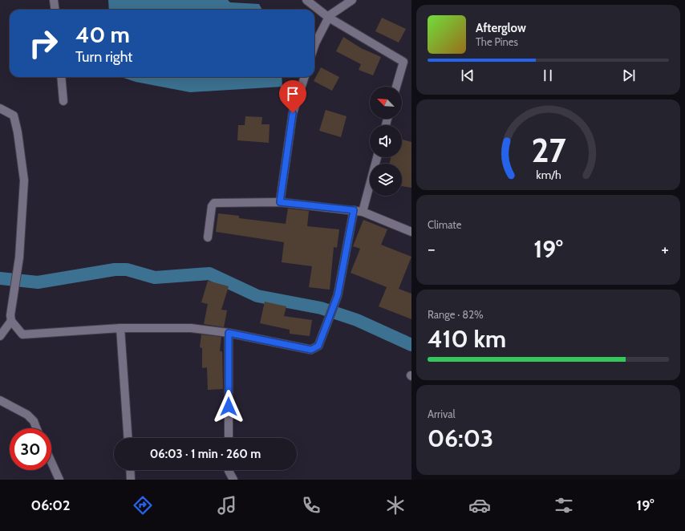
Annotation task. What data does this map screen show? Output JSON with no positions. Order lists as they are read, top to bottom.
{
  "north": "top left",
  "page": {
    "turn": ["40 m", "Turn right"],
    "song": ["Afterglow", "The Pines"],
    "tile": [
      "Climate",
      ["Range · 82%", "410 km"],
      ["Arrival", "06:03"]
    ],
    "heat": ["−", "19°", "+"],
    "limit": "30",
    "trip": "06:03 · 1 min · 260 m",
    "tabs": ["06:02", "19°"],
    "gauge": ["27", "km/h"]
  }
}
